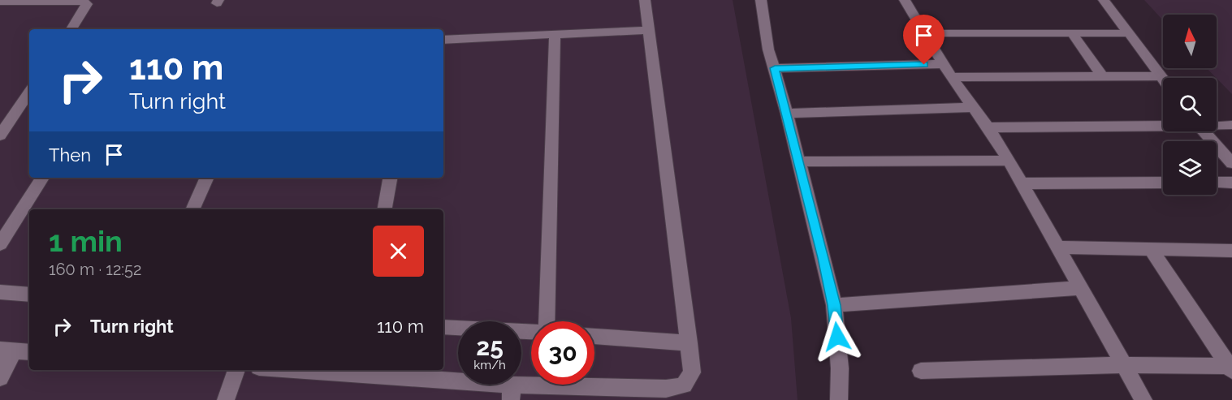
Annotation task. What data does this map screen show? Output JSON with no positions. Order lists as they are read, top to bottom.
{
  "north": "top",
  "page": {
    "turn": ["110 m", "Turn right"],
    "then": "Then",
    "heading": ["1 min", "160 m · 12:52"],
    "list": [
      {
        "name": "Turn right",
        "value": "110 m"
      }
    ],
    "speed": "25 km/h",
    "limit": "30"
  }
}
